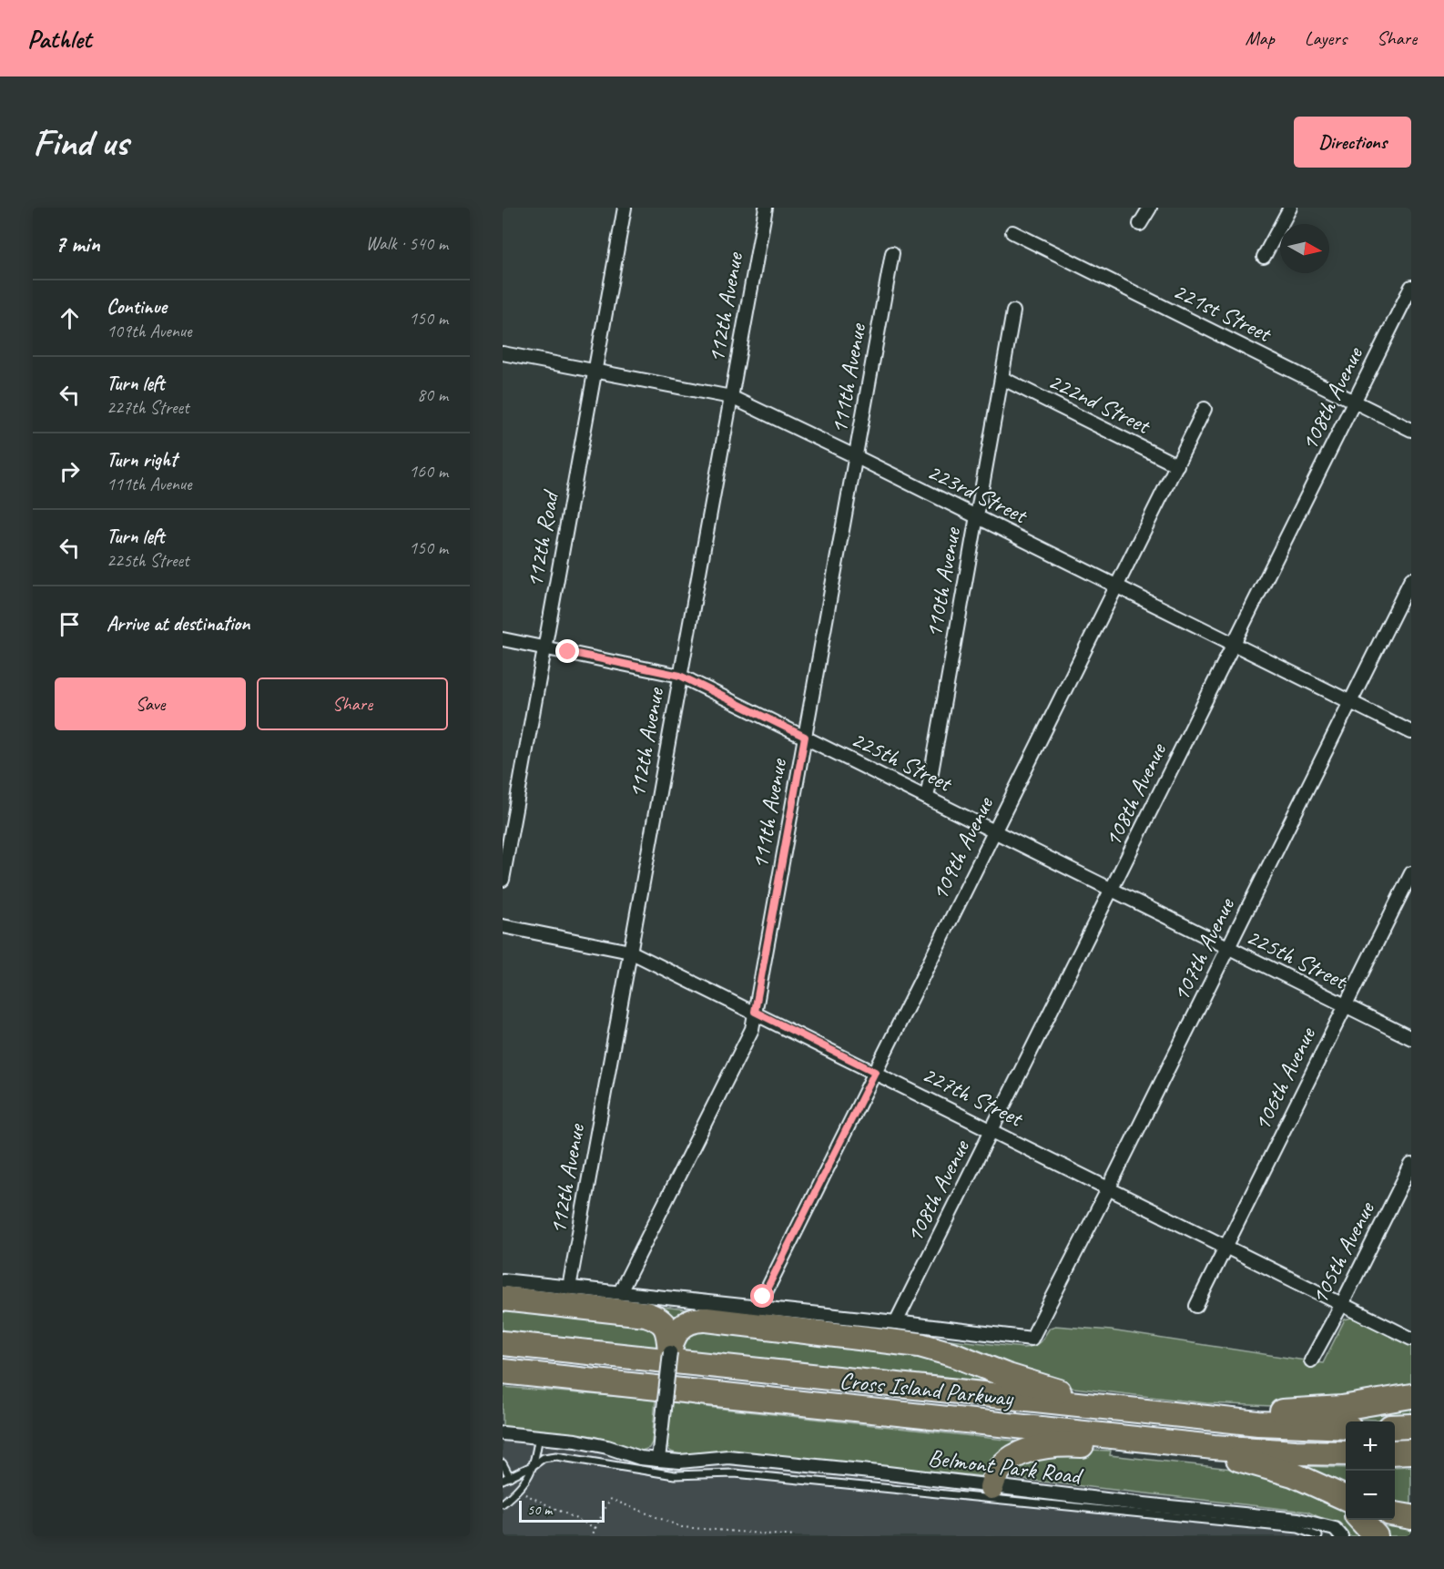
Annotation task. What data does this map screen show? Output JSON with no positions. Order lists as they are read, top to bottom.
{
  "streets": {
    "highway": ["Cross Island Parkway"],
    "street": [
      "112th Avenue",
      "221st Street",
      "111th Avenue",
      "108th Avenue",
      "222nd Street",
      "223rd Street",
      "112th Road",
      "110th Avenue",
      "225th Street",
      "109th Avenue",
      "107th Avenue",
      "106th Avenue",
      "227th Street",
      "105th Avenue",
      "Belmont Park Road"
    ]
  },
  "crossings": [
    ["112th Avenue", "223rd Street"],
    ["112th Avenue", "225th Street"],
    ["112th Avenue", "227th Street"],
    ["221st Street", "108th Avenue"],
    ["111th Avenue", "223rd Street"],
    ["111th Avenue", "225th Street"],
    ["111th Avenue", "227th Street"],
    ["108th Avenue", "223rd Street"],
    ["108th Avenue", "225th Street"],
    ["108th Avenue", "107th Avenue"],
    ["108th Avenue", "227th Street"],
    ["222nd Street", "110th Avenue"],
    ["222nd Street", "109th Avenue"],
    ["223rd Street", "112th Road"],
    ["223rd Street", "110th Avenue"],
    ["223rd Street", "109th Avenue"],
    ["223rd Street", "107th Avenue"],
    ["112th Road", "225th Street"],
    ["110th Avenue", "225th Street"],
    ["225th Street", "109th Avenue"],
    ["225th Street", "107th Avenue"],
    ["225th Street", "106th Avenue"],
    ["109th Avenue", "227th Street"],
    ["107th Avenue", "227th Street"],
    ["106th Avenue", "227th Street"],
    ["227th Street", "105th Avenue"]
  ],
  "scale_bar": "50 m",
  "north": "right",
  "page": {
    "header": "Pathlet",
    "nav": ["Map", "Layers", "Share"],
    "buttons": [
      "Directions",
      ["Save", "Share"]
    ],
    "title": "Find us",
    "heading": ["7 min", "Walk · 540 m"],
    "list": [
      ["Continue", "109th Avenue", "150 m"],
      ["Turn left", "227th Street", "80 m"],
      ["Turn right", "111th Avenue", "160 m"],
      ["Turn left", "225th Street", "150 m"],
      "Arrive at destination"
    ],
    "map_buttons": ["+", "−"],
    "scale": "50 m"
  }
}
